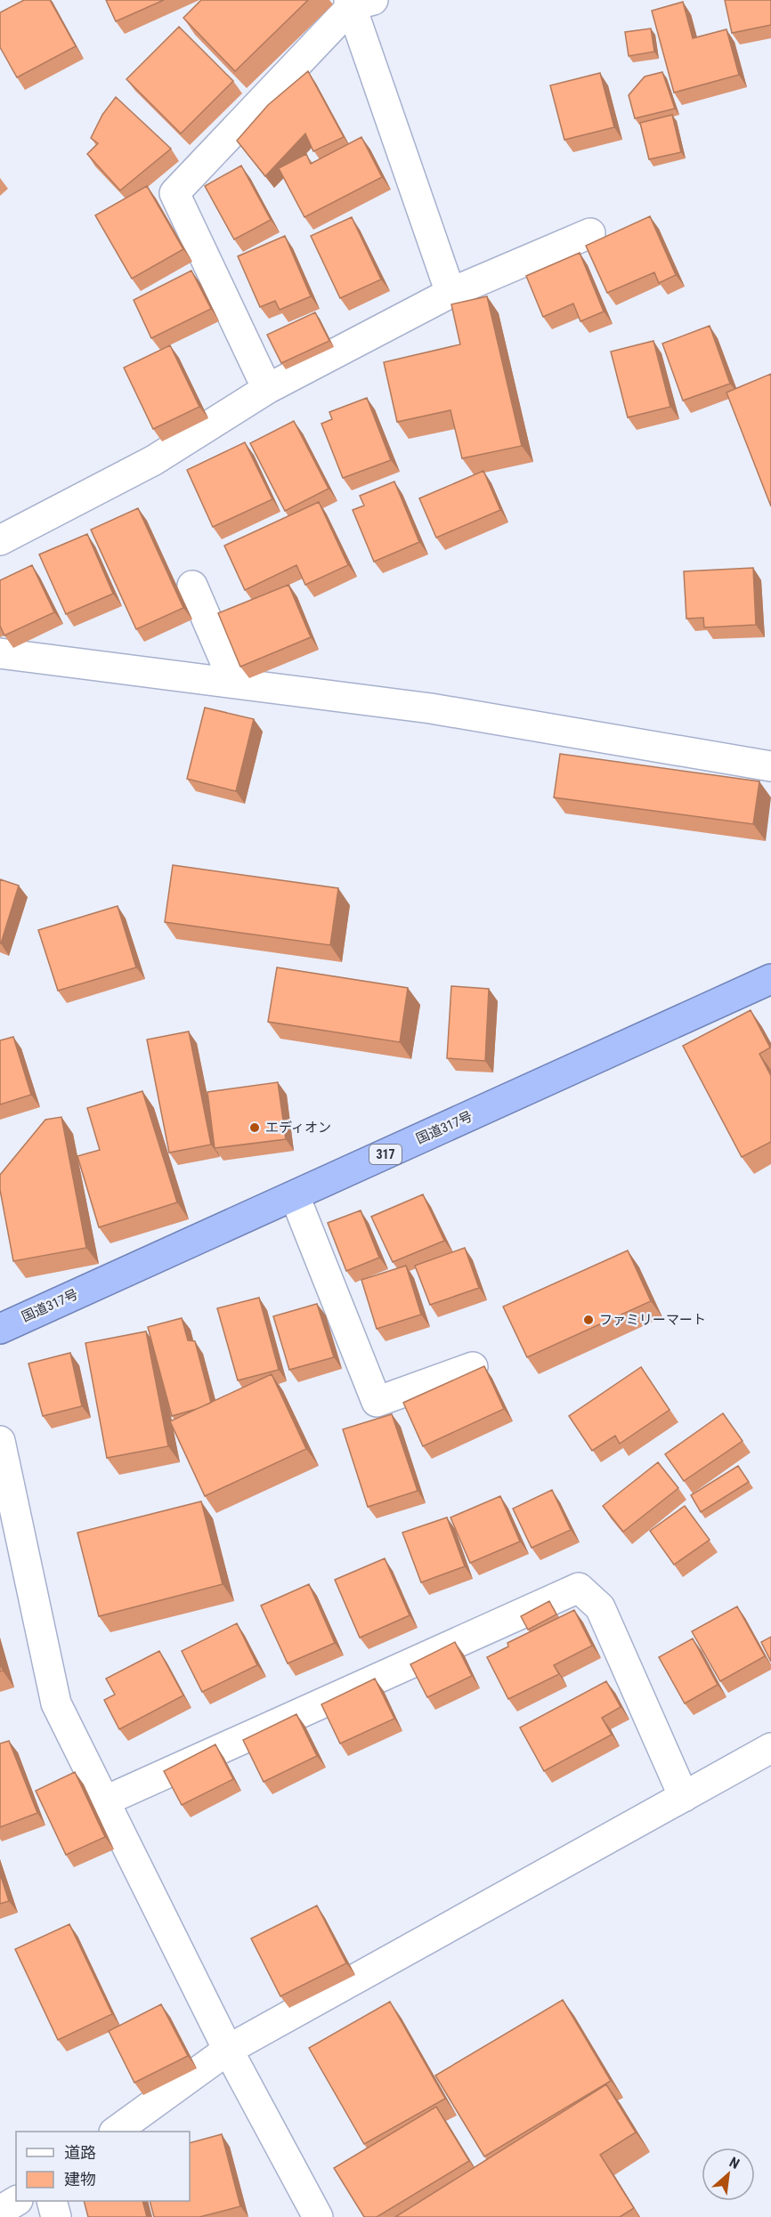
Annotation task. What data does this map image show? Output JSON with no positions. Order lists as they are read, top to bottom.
{
  "streets": {
    "highway": ["国道317号", "317"]
  },
  "places": ["エディオン", "ファミリーマート"],
  "legend": ["道路", "建物"],
  "north": "top right"
}
